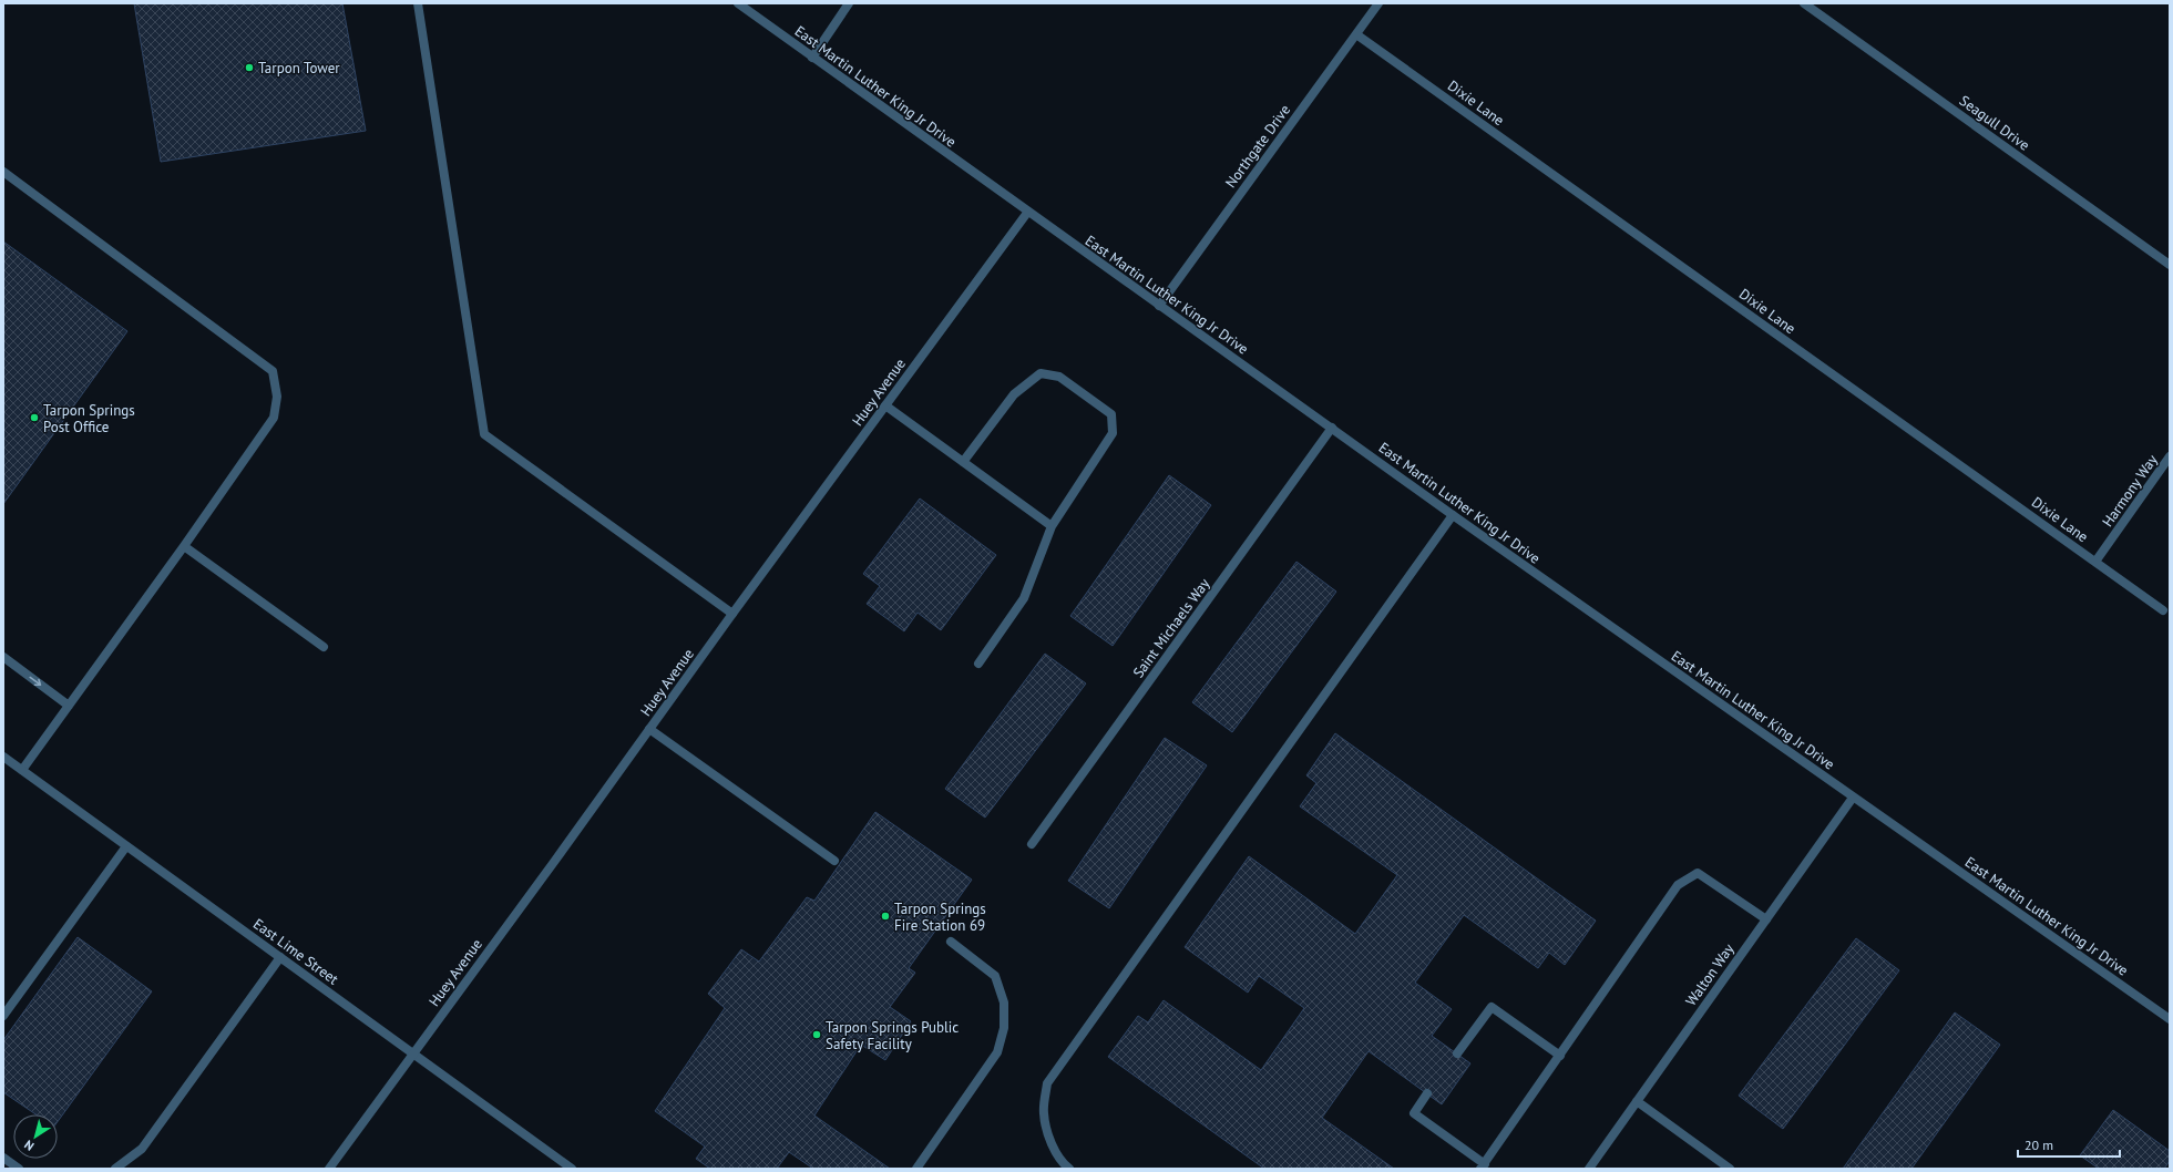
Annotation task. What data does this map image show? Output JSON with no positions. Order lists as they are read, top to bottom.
{
  "streets": {
    "street": [
      "East Martin Luther King Jr Drive",
      "Dixie Lane",
      "Seagull Drive",
      "Northgate Drive",
      "Huey Avenue",
      "Harmony Way",
      "Saint Michaels Way",
      "East Lime Street",
      "Walton Way"
    ]
  },
  "crossings": [
    ["East Martin Luther King Jr Drive", "Northgate Drive"],
    ["East Martin Luther King Jr Drive", "Huey Avenue"],
    ["East Martin Luther King Jr Drive", "Saint Michaels Way"],
    ["East Martin Luther King Jr Drive", "Walton Way"],
    ["Dixie Lane", "Northgate Drive"],
    ["Dixie Lane", "Harmony Way"],
    ["Huey Avenue", "East Lime Street"]
  ],
  "places": [
    "Tarpon Tower",
    "Tarpon Springs Post Office",
    "Tarpon Springs Fire Station 69",
    "Tarpon Springs Public Safety Facility"
  ],
  "scale_bar": "20 m",
  "north": "bottom left"
}
